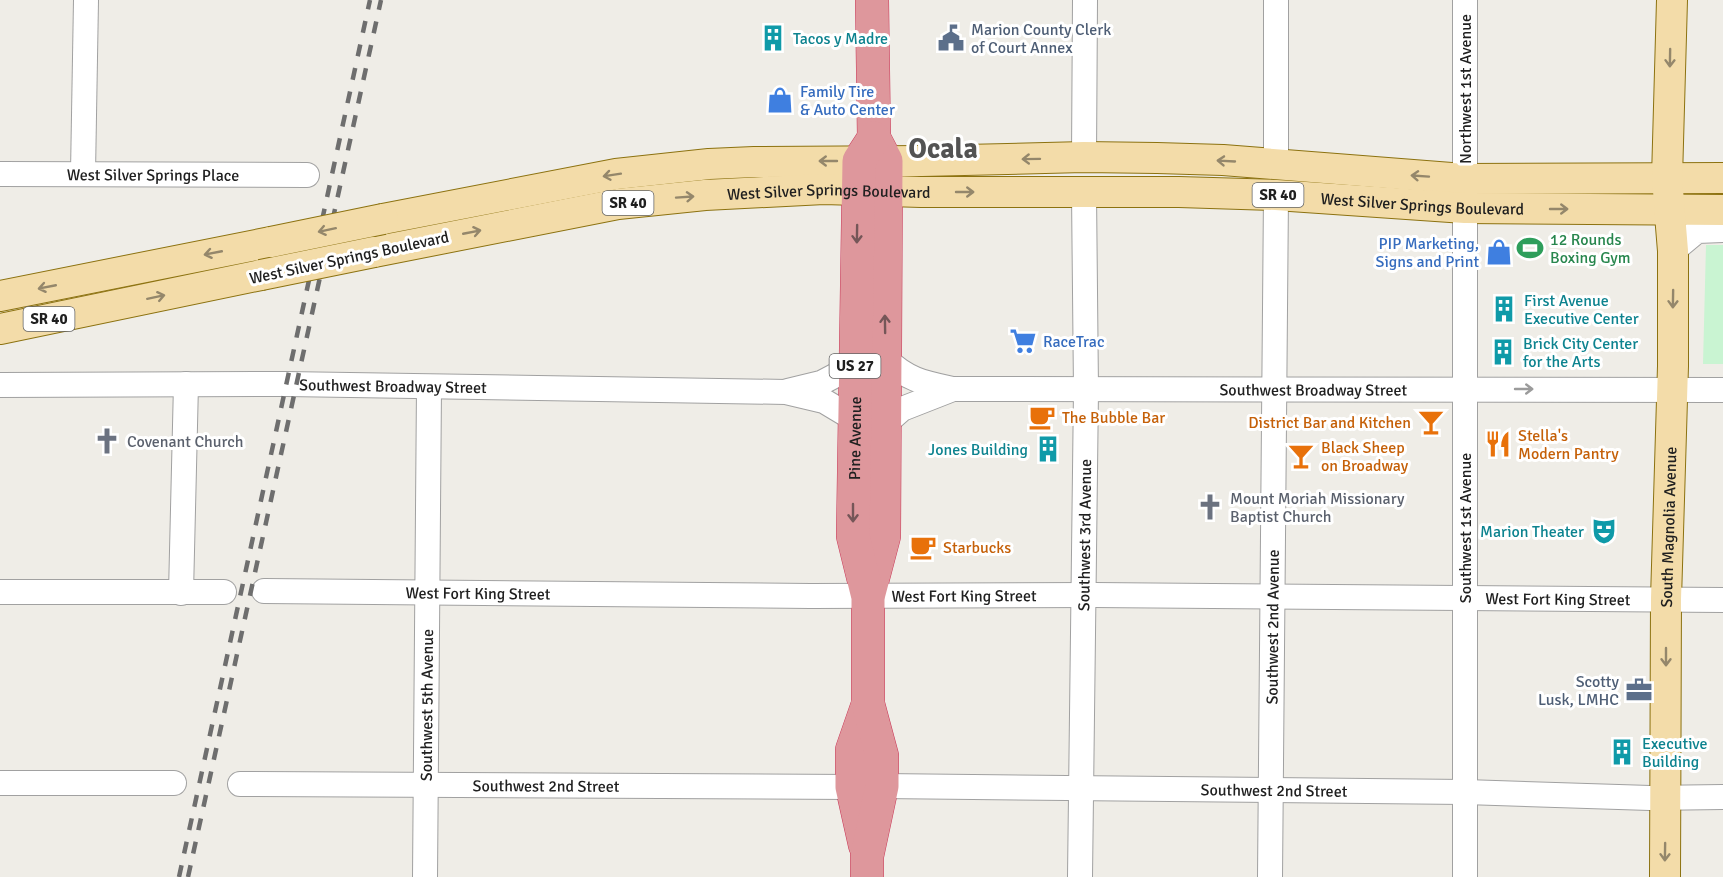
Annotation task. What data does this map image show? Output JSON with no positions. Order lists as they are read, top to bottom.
{
  "streets": {
    "highway": ["US 27", "Pine Avenue"],
    "main road": ["West Silver Springs Boulevard", "SR 40", "South Magnolia Avenue"],
    "street": [
      "Northwest 1st Avenue",
      "West Silver Springs Place",
      "Southwest Broadway Street",
      "Southwest 1st Avenue",
      "Southwest 3rd Avenue",
      "West Fort King Street",
      "Southwest 2nd Avenue",
      "Southwest 5th Avenue",
      "Southwest 2nd Street"
    ]
  },
  "crossings": [
    ["Northwest 1st Avenue", "West Silver Springs Boulevard"],
    ["Northwest 1st Avenue", "Southwest 1st Avenue"],
    ["West Silver Springs Boulevard", "SR 40"],
    ["West Silver Springs Boulevard", "Pine Avenue"],
    ["West Silver Springs Boulevard", "South Magnolia Avenue"],
    ["West Silver Springs Boulevard", "Southwest 1st Avenue"],
    ["West Silver Springs Boulevard", "Southwest 3rd Avenue"],
    ["West Silver Springs Boulevard", "Southwest 2nd Avenue"],
    ["SR 40", "South Magnolia Avenue"],
    ["Southwest Broadway Street", "Pine Avenue"],
    ["Southwest Broadway Street", "South Magnolia Avenue"],
    ["Southwest Broadway Street", "Southwest 1st Avenue"],
    ["Southwest Broadway Street", "Southwest 3rd Avenue"],
    ["Southwest Broadway Street", "Southwest 2nd Avenue"],
    ["Southwest Broadway Street", "Southwest 5th Avenue"],
    ["Pine Avenue", "West Fort King Street"],
    ["Pine Avenue", "Southwest 2nd Street"],
    ["South Magnolia Avenue", "West Fort King Street"],
    ["South Magnolia Avenue", "Southwest 2nd Street"],
    ["Southwest 1st Avenue", "West Fort King Street"],
    ["Southwest 1st Avenue", "Southwest 2nd Street"],
    ["Southwest 3rd Avenue", "West Fort King Street"],
    ["Southwest 3rd Avenue", "Southwest 2nd Street"],
    ["West Fort King Street", "Southwest 2nd Avenue"],
    ["West Fort King Street", "Southwest 5th Avenue"],
    ["Southwest 2nd Avenue", "Southwest 2nd Street"],
    ["Southwest 5th Avenue", "Southwest 2nd Street"]
  ],
  "one_way": ["South Magnolia Avenue"],
  "districts": ["Ocala"],
  "places": {
    "building": [
      "Tacos y Madre",
      "First Avenue Executive Center",
      "Brick City Center for the Arts",
      "Jones Building",
      "Executive Building"
    ],
    "public building": ["Marion County Clerk of Court Annex"],
    "shop": ["Family Tire & Auto Center", "PIP Marketing, Signs and Print"],
    "sports": ["12 Rounds Boxing Gym"],
    "supermarket": ["RaceTrac"],
    "cafe": ["The Bubble Bar", "Starbucks"],
    "bar": ["District Bar and Kitchen", "Black Sheep on Broadway"],
    "church": ["Covenant Church", "Mount Moriah Missionary Baptist Church"],
    "restaurant": ["Stella's Modern Pantry"],
    "theatre": ["Marion Theater"],
    "office": ["Scotty Lusk, LMHC"]
  }
}
